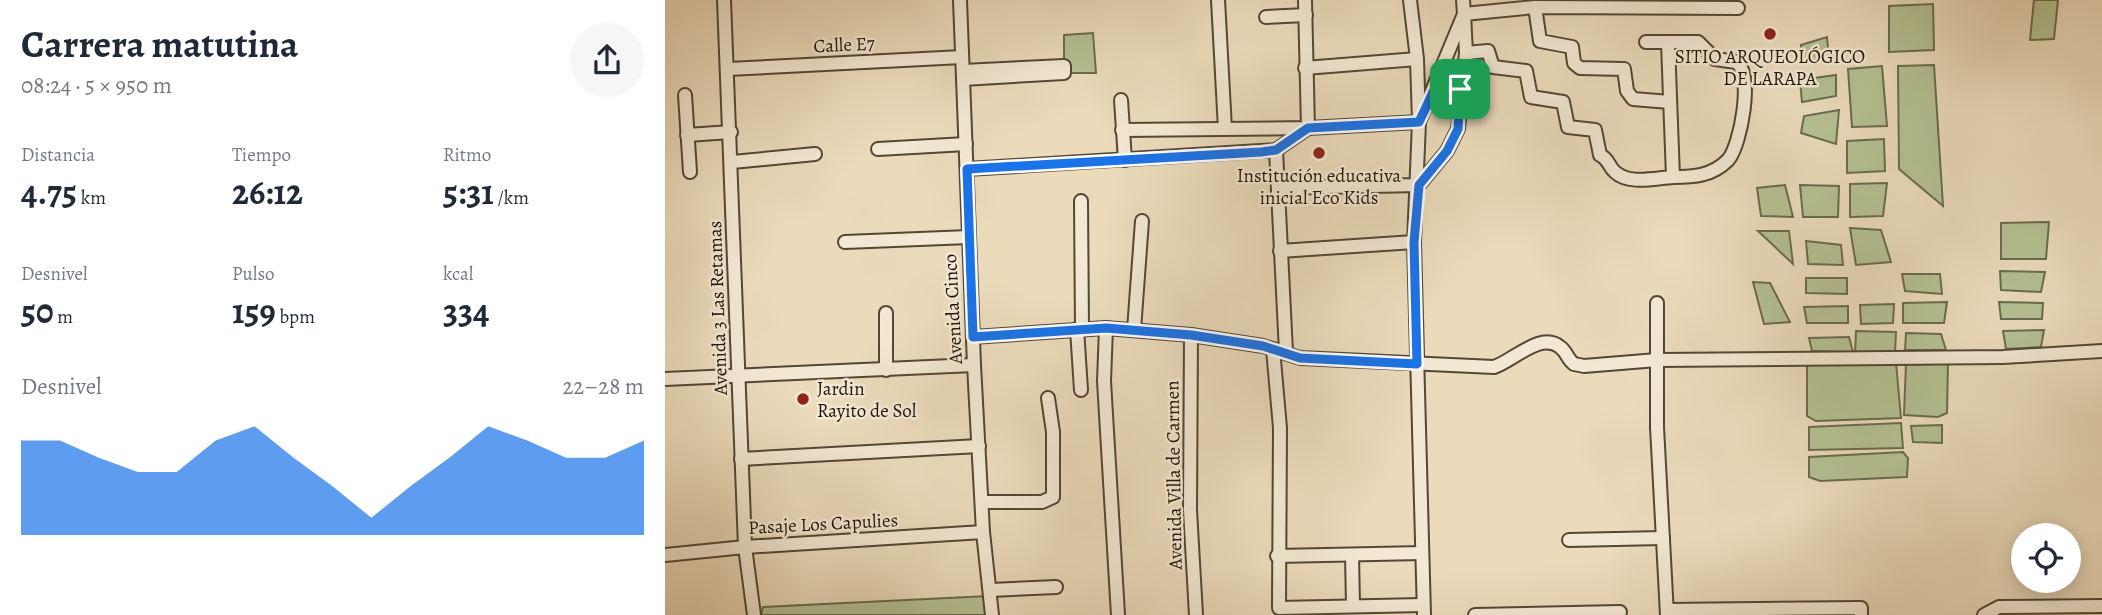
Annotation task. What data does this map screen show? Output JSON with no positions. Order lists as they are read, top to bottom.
{
  "streets": {
    "street": [
      "Calle E7",
      "Avenida 3 Las Retamas",
      "Avenida Cinco",
      "Avenida Villa de Carmen",
      "Pasaje Los Capulies"
    ]
  },
  "crossings": [
    ["Calle E7", "Avenida 3 Las Retamas"],
    ["Calle E7", "Avenida Cinco"],
    ["Avenida 3 Las Retamas", "Pasaje Los Capulies"],
    ["Avenida Cinco", "Pasaje Los Capulies"]
  ],
  "places": ["SITIO ARQUEOLÓGICO DE LARAPA", "Institución educativa inicial Eco Kids", "Jardin Rayito de Sol"],
  "page": {
    "heading": ["Carrera matutina", "08:24 · 5 × 950 m"],
    "stats": [
      ["Distancia", "4.75 km"],
      ["Tiempo", "26:12"],
      ["Ritmo", "5:31 /km"],
      ["Desnivel", "50 m"],
      ["Pulso", "159 bpm"],
      ["kcal", "334"]
    ],
    "chart": ["Desnivel", "22–28 m"]
  }
}
